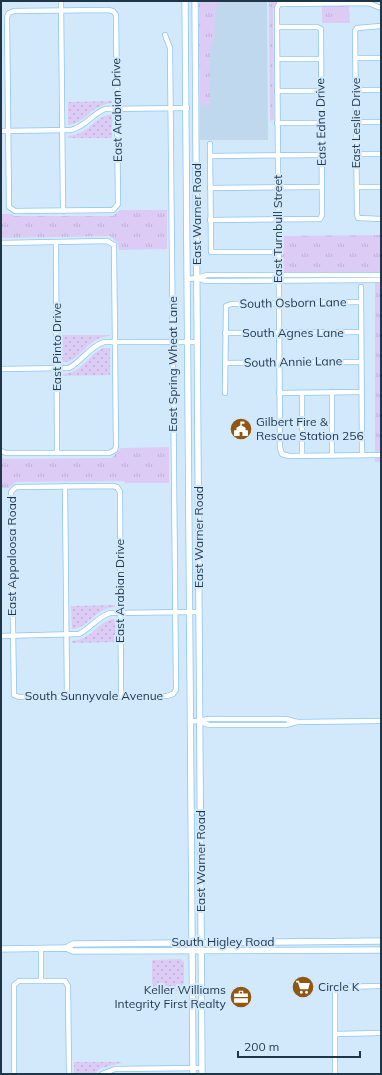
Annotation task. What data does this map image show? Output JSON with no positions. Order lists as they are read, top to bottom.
{
  "streets": {
    "main road": ["East Warner Road", "South Higley Road"],
    "street": [
      "East Arabian Drive",
      "East Edna Drive",
      "East Leslie Drive",
      "East Turnbull Street",
      "South Osborn Lane",
      "South Agnes Lane",
      "East Pinto Drive",
      "South Annie Lane",
      "East Spring Wheat Lane",
      "East Appaloosa Road",
      "South Sunnyvale Avenue"
    ]
  },
  "crossings": [
    ["East Arabian Drive", "East Appaloosa Road"],
    ["East Arabian Drive", "South Sunnyvale Avenue"],
    ["East Edna Drive", "East Turnbull Street"],
    ["East Warner Road", "South Higley Road"],
    ["East Turnbull Street", "South Osborn Lane"],
    ["East Turnbull Street", "South Agnes Lane"],
    ["East Turnbull Street", "South Annie Lane"],
    ["South Osborn Lane", "South Agnes Lane"],
    ["East Spring Wheat Lane", "South Sunnyvale Avenue"],
    ["East Appaloosa Road", "South Sunnyvale Avenue"]
  ],
  "places": {
    "public building": ["Gilbert Fire & Rescue Station 256"],
    "supermarket": ["Circle K"],
    "office": ["Keller Williams Integrity First Realty"]
  },
  "scale_bar": "200 m"
}
